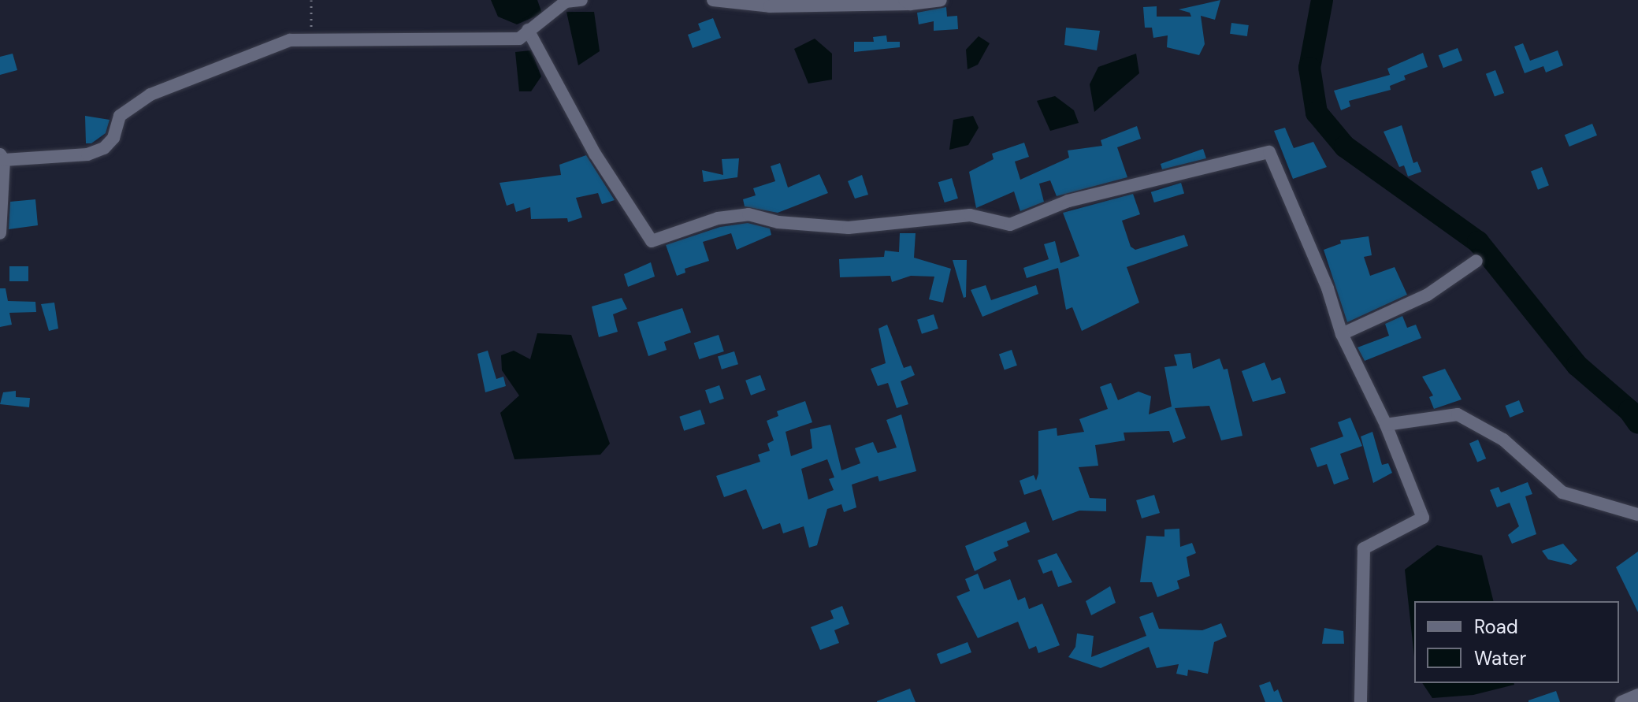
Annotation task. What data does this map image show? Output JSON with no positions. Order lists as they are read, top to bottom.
{
  "legend": ["Road", "Water"]
}
